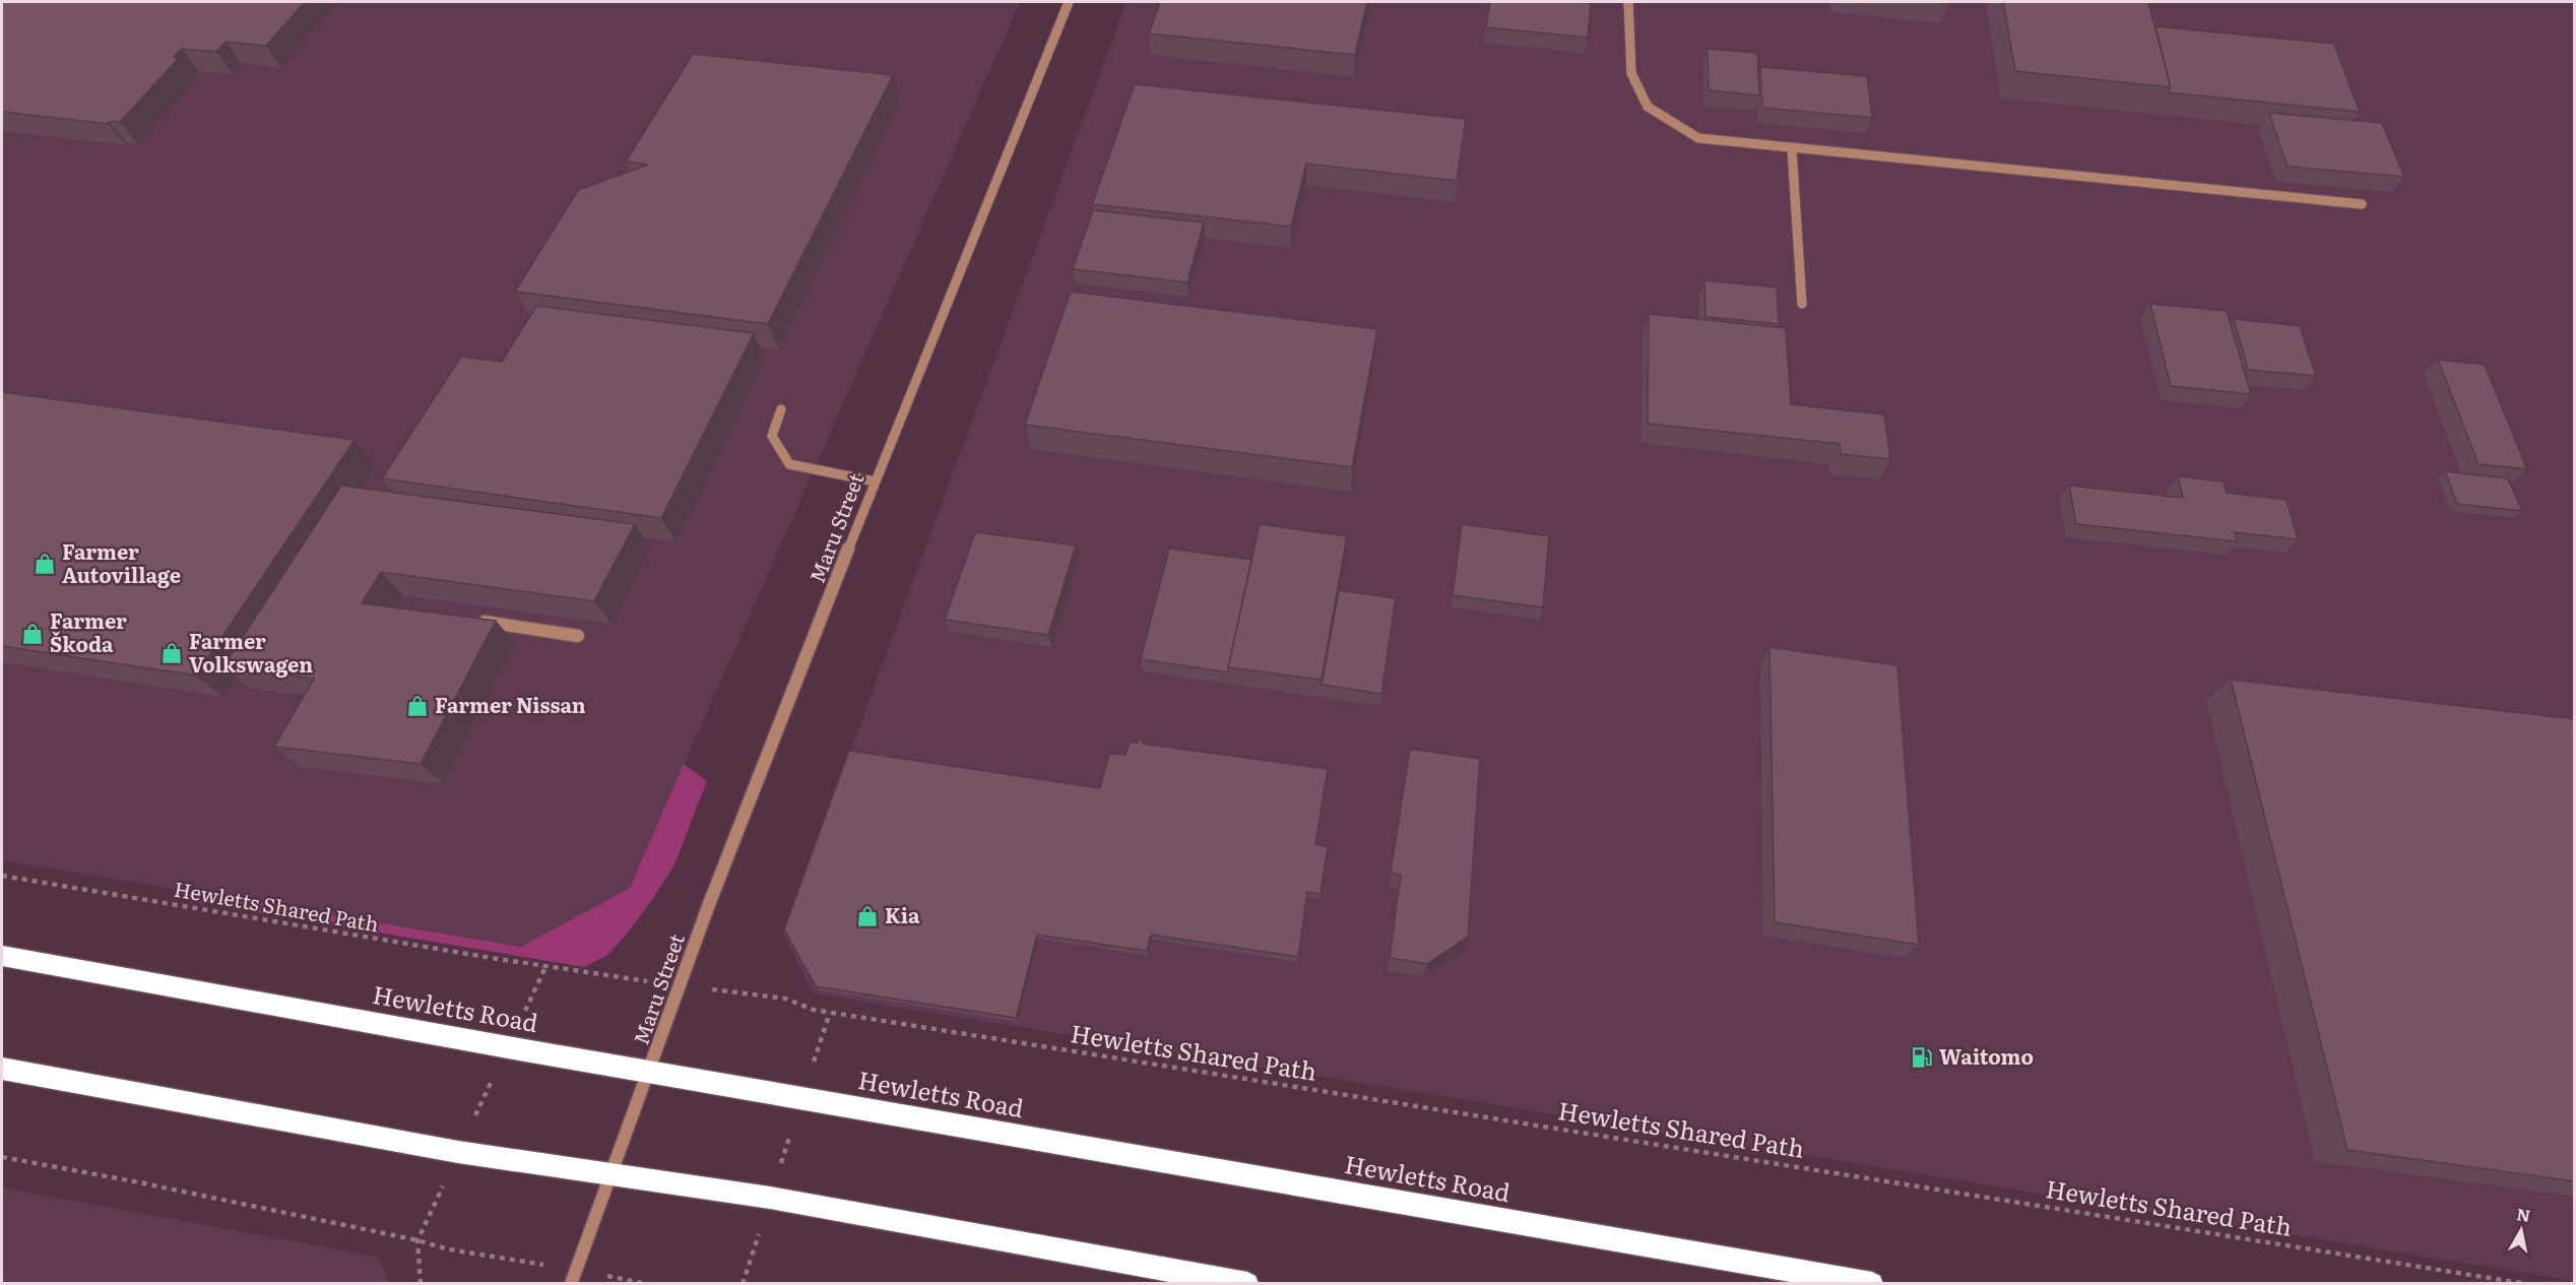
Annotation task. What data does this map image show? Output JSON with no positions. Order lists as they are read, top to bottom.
{
  "streets": {
    "highway": ["Hewletts Road"],
    "street": ["Maru Street"],
    "path": ["Hewletts Shared Path"]
  },
  "crossings": [
    ["Maru Street", "Hewletts Road"]
  ],
  "places": {
    "shop": [
      "Farmer Autovillage",
      "Farmer Škoda",
      "Farmer Volkswagen",
      "Farmer Nissan",
      "Kia"
    ],
    "fuel station": ["Waitomo"]
  },
  "north": "top"
}
